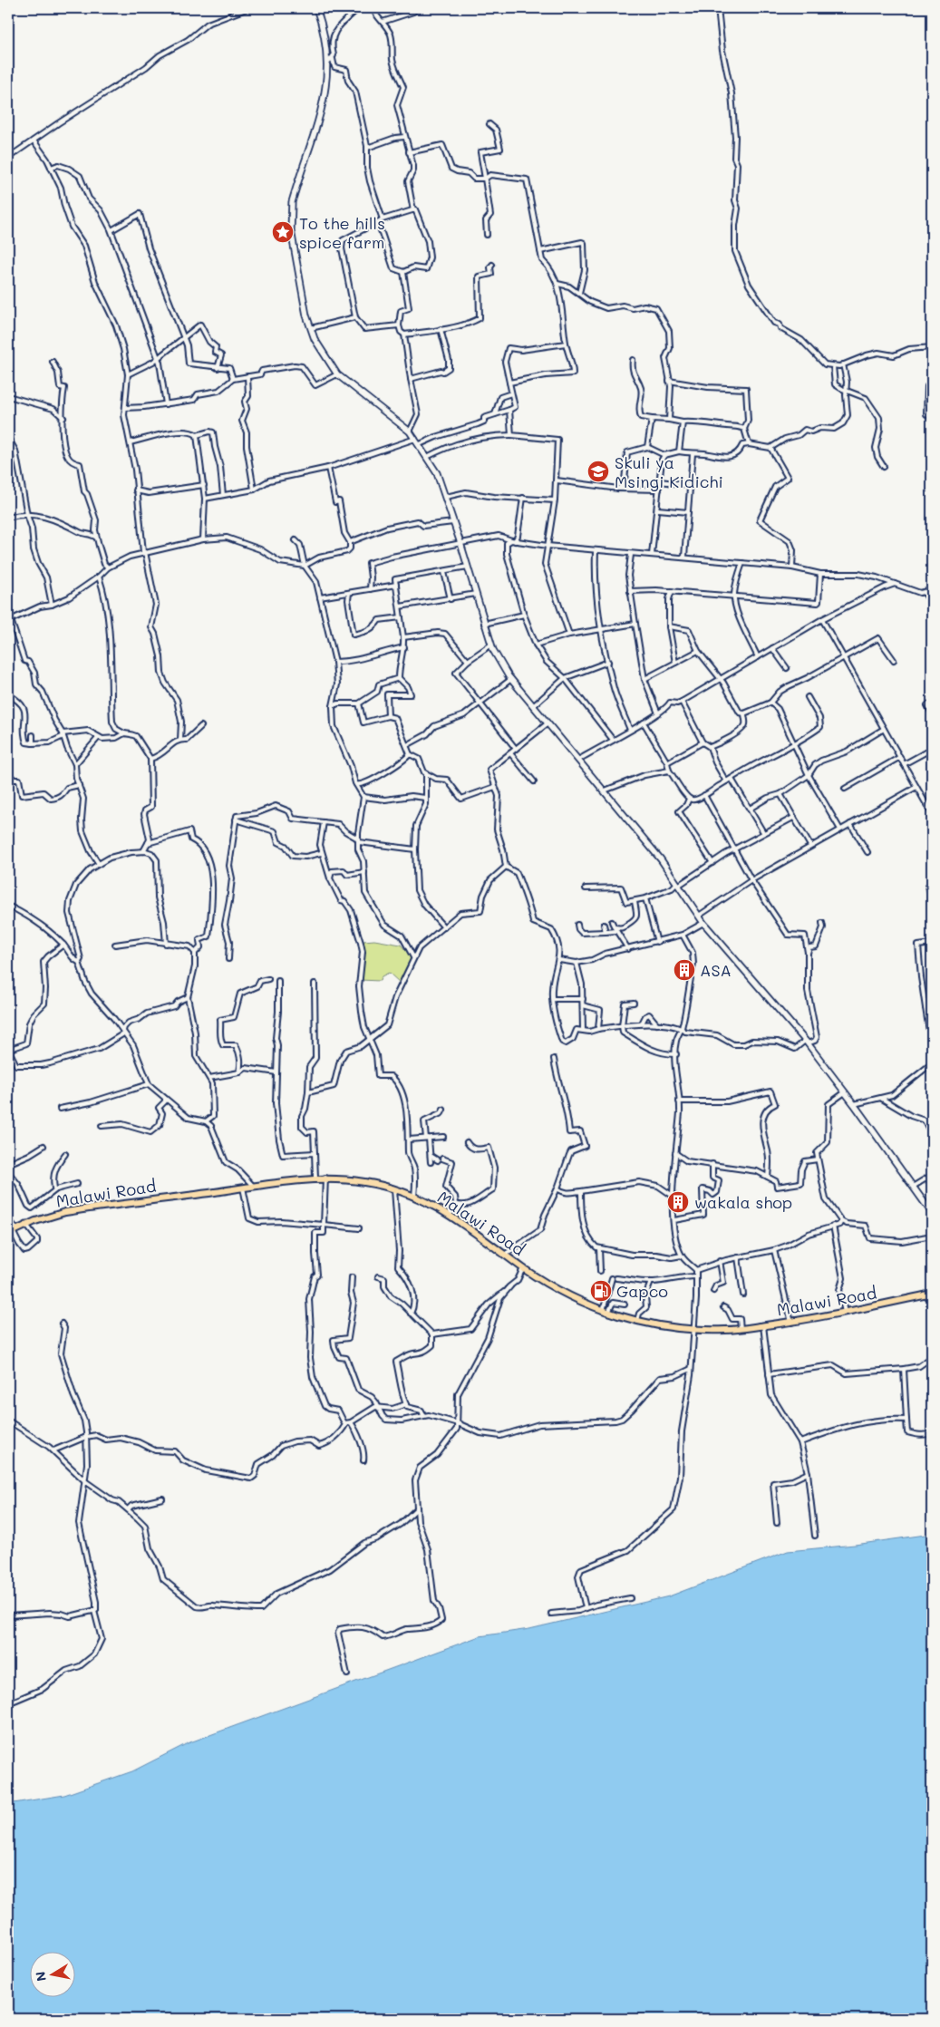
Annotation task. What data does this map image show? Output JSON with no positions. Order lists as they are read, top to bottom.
{
  "streets": {
    "main road": ["Malawi Road"]
  },
  "places": {
    "place": ["To the hills spice farm"],
    "school or university": ["Skuli ya Msingi Kidichi"],
    "building": ["ASA", "wakala shop"],
    "fuel station": ["Gapco"]
  },
  "north": "left"
}
